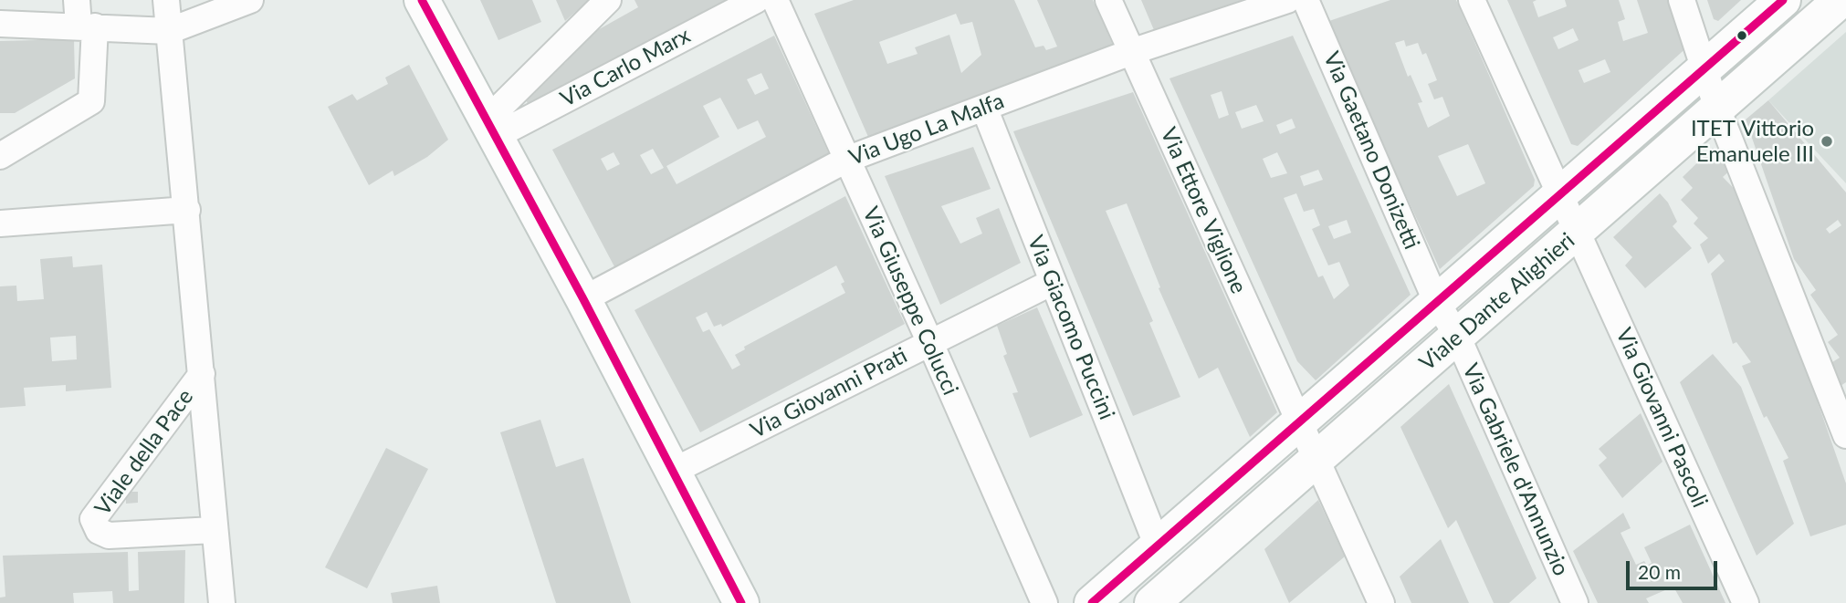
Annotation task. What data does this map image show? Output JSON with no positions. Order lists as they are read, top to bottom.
{
  "streets": {
    "street": [
      "Via Carlo Marx",
      "Via Ugo La Malfa",
      "Via Gaetano Donizetti",
      "Via Ettore Viglione",
      "Via Giuseppe Colucci",
      "Viale Dante Alighieri",
      "Via Giacomo Puccini",
      "Via Giovanni Prati",
      "Via Giovanni Pascoli",
      "Viale della Pace",
      "Via Gabriele d'Annunzio"
    ]
  },
  "crossings": [
    ["Via Ugo La Malfa", "Via Ettore Viglione"],
    ["Via Ugo La Malfa", "Via Giuseppe Colucci"],
    ["Via Ugo La Malfa", "Via Giacomo Puccini"],
    ["Via Gaetano Donizetti", "Viale Dante Alighieri"],
    ["Via Gaetano Donizetti", "Via Gabriele d'Annunzio"],
    ["Via Ettore Viglione", "Viale Dante Alighieri"],
    ["Via Giuseppe Colucci", "Via Giovanni Prati"],
    ["Viale Dante Alighieri", "Via Giacomo Puccini"],
    ["Viale Dante Alighieri", "Via Giovanni Pascoli"],
    ["Viale Dante Alighieri", "Via Gabriele d'Annunzio"],
    ["Via Giacomo Puccini", "Via Giovanni Prati"]
  ],
  "places": ["ITET Vittorio Emanuele III"],
  "scale_bar": "20 m"
}
